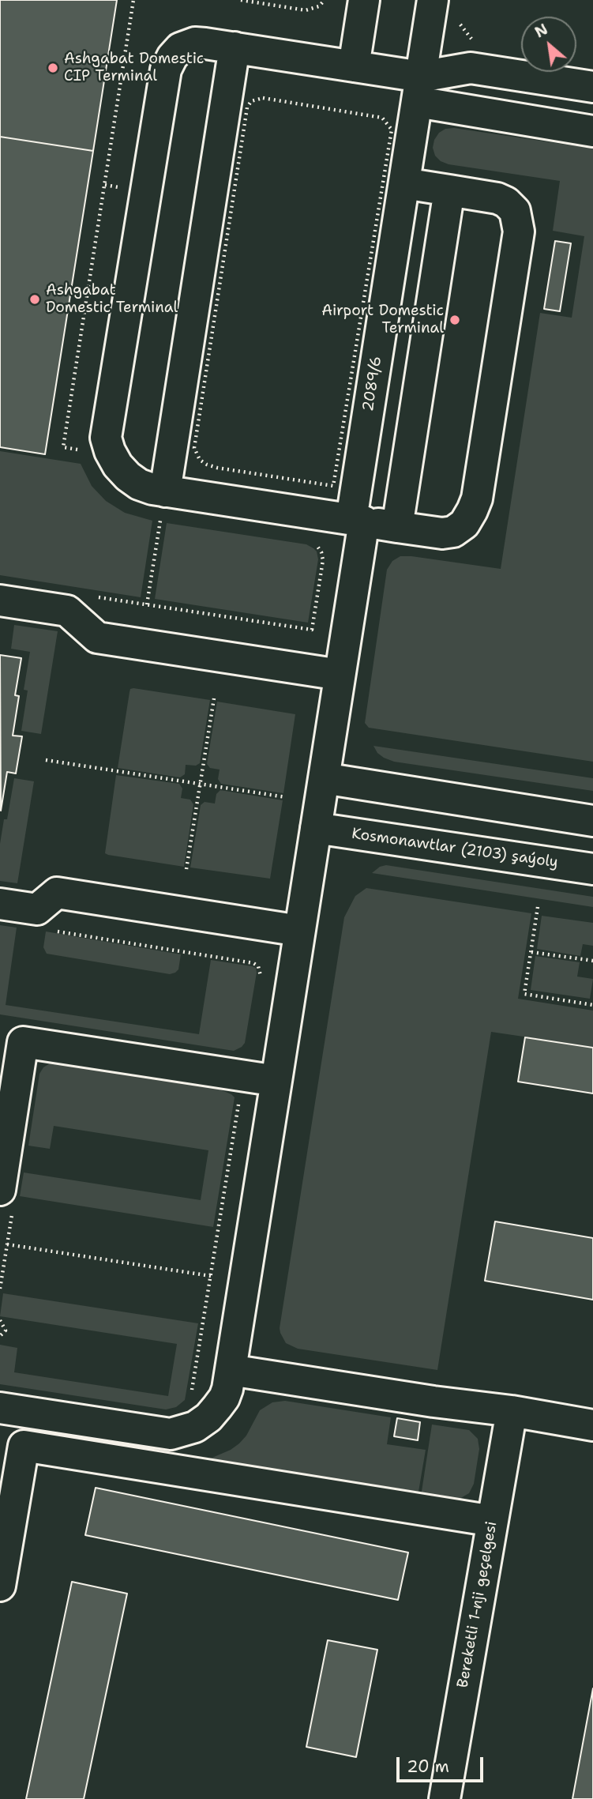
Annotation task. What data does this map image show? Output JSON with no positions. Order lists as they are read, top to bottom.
{
  "streets": {
    "street": ["2089/6", "Kosmonawtlar (2103) şaýoly", "Bereketli 1-nji geçelgesi"]
  },
  "crossings": [
    ["2089/6", "Kosmonawtlar (2103) şaýoly"]
  ],
  "places": ["Ashgabat Domestic CIP Terminal", "Ashgabat Domestic Terminal", "Airport Domestic Terminal"],
  "scale_bar": "20 m",
  "north": "top left"
}
